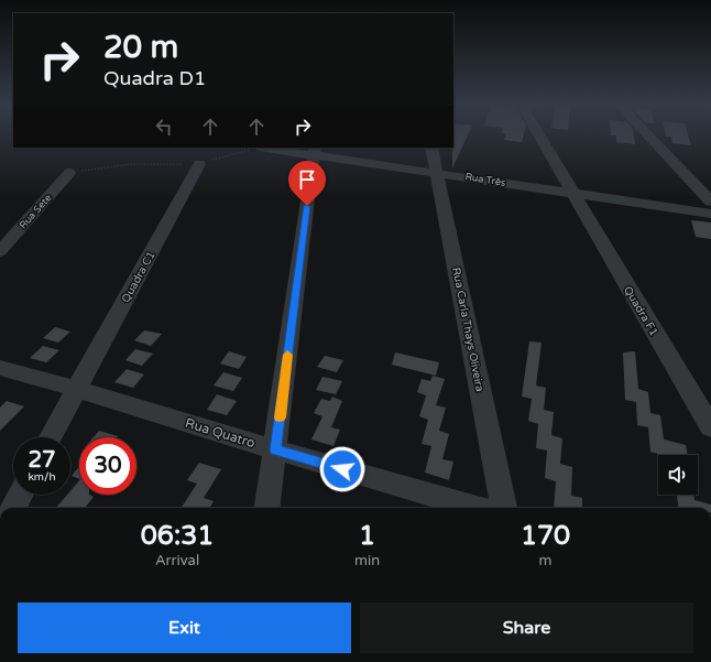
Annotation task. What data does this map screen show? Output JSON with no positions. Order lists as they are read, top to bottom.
{
  "streets": {
    "street": [
      "Rua Três",
      "Rua Sete",
      "Quadra C1",
      "Quadra F1",
      "Rua Carla Thays Oliveira",
      "Rua Quatro"
    ]
  },
  "crossings": [
    ["Rua Três", "Quadra F1"],
    ["Rua Três", "Rua Carla Thays Oliveira"],
    ["Quadra C1", "Rua Quatro"]
  ],
  "page": {
    "turn": ["20 m", "Quadra D1"],
    "speed": "27 km/h",
    "limit": "30",
    "eta": [
      "06:31",
      "Arrival",
      "1",
      "min",
      "170",
      "m"
    ],
    "buttons": ["Exit", "Share"]
  }
}
